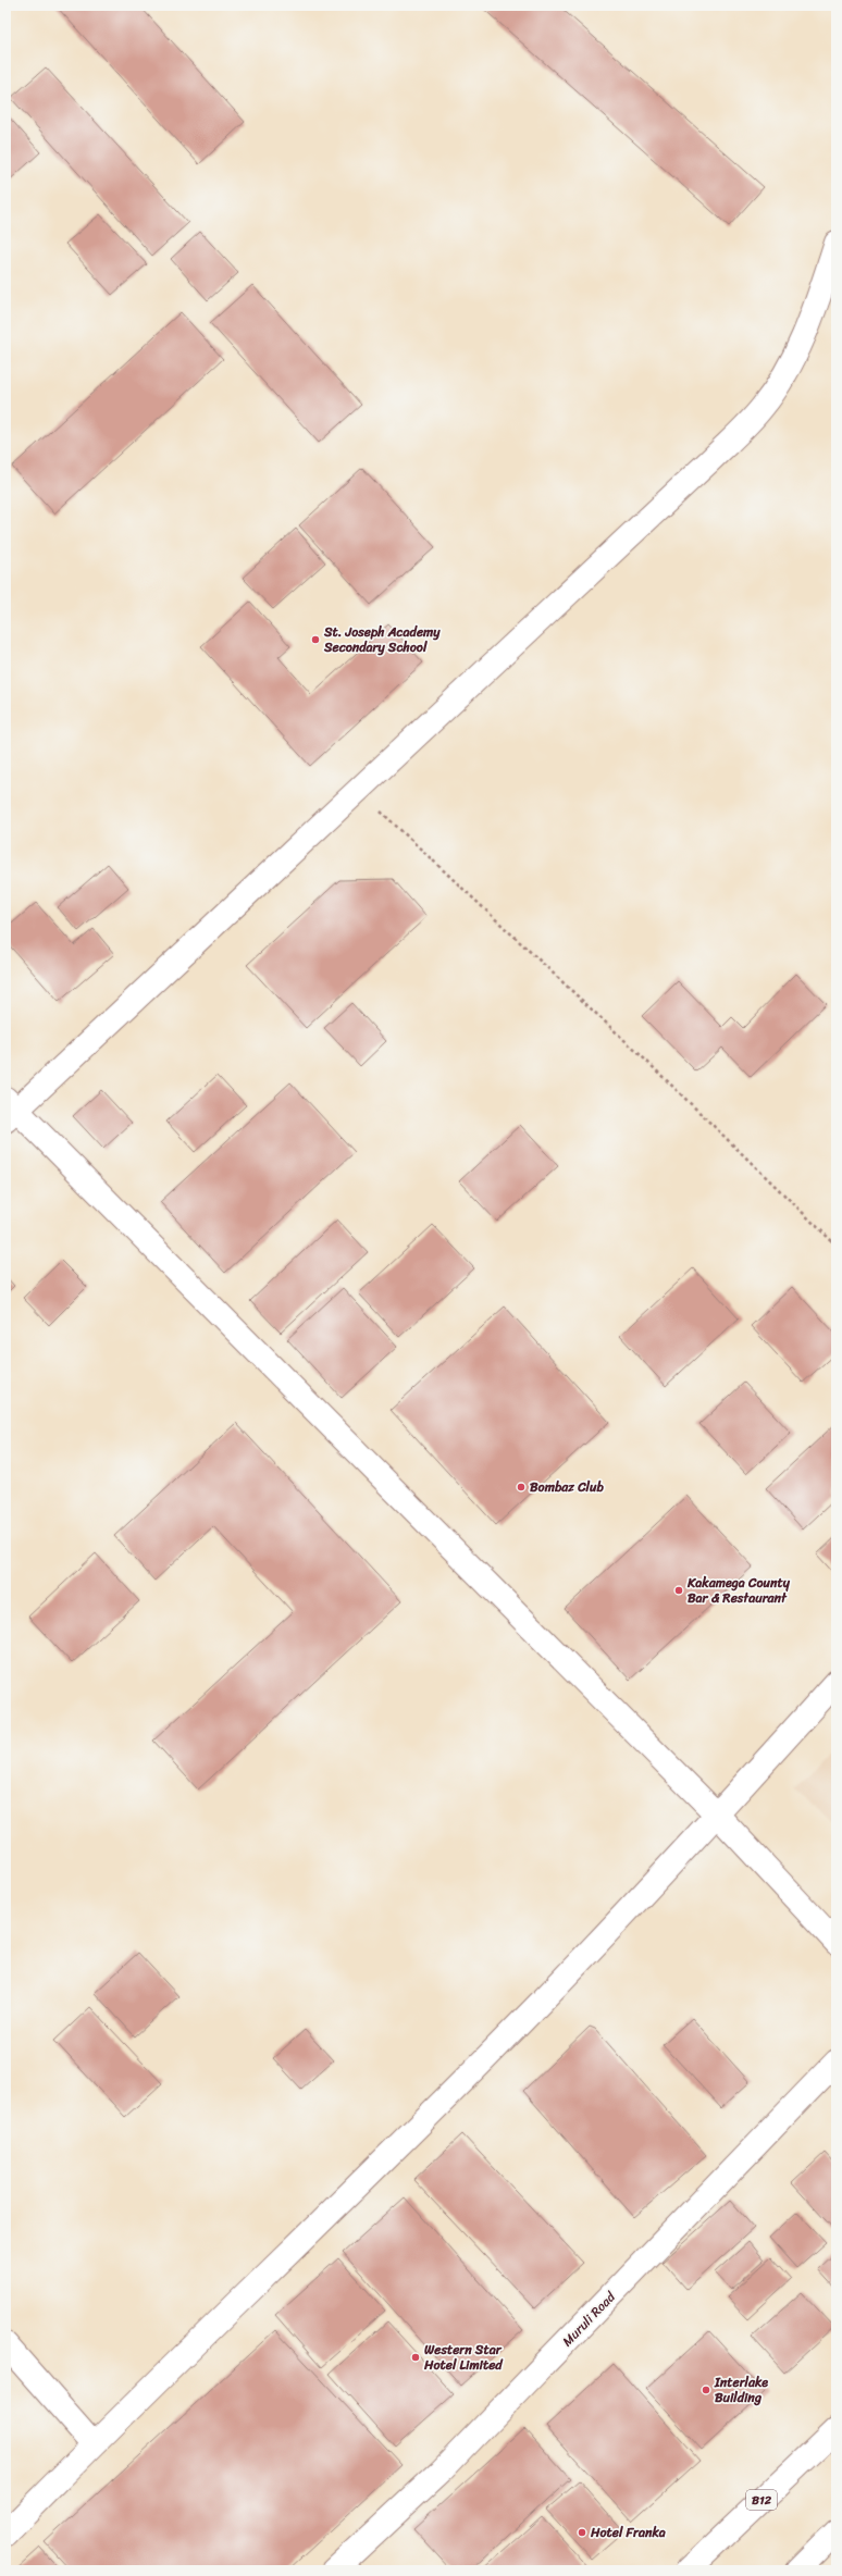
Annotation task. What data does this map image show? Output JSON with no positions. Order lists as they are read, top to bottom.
{
  "streets": {
    "main road": ["Muruli Road", "B12"]
  },
  "places": [
    "St. Joseph Academy Secondary School",
    "Bombaz Club",
    "Kakamega County Bar & Restaurant",
    "Western Star Hotel Limited",
    "Interlake Building",
    "Hotel Franka"
  ]
}
